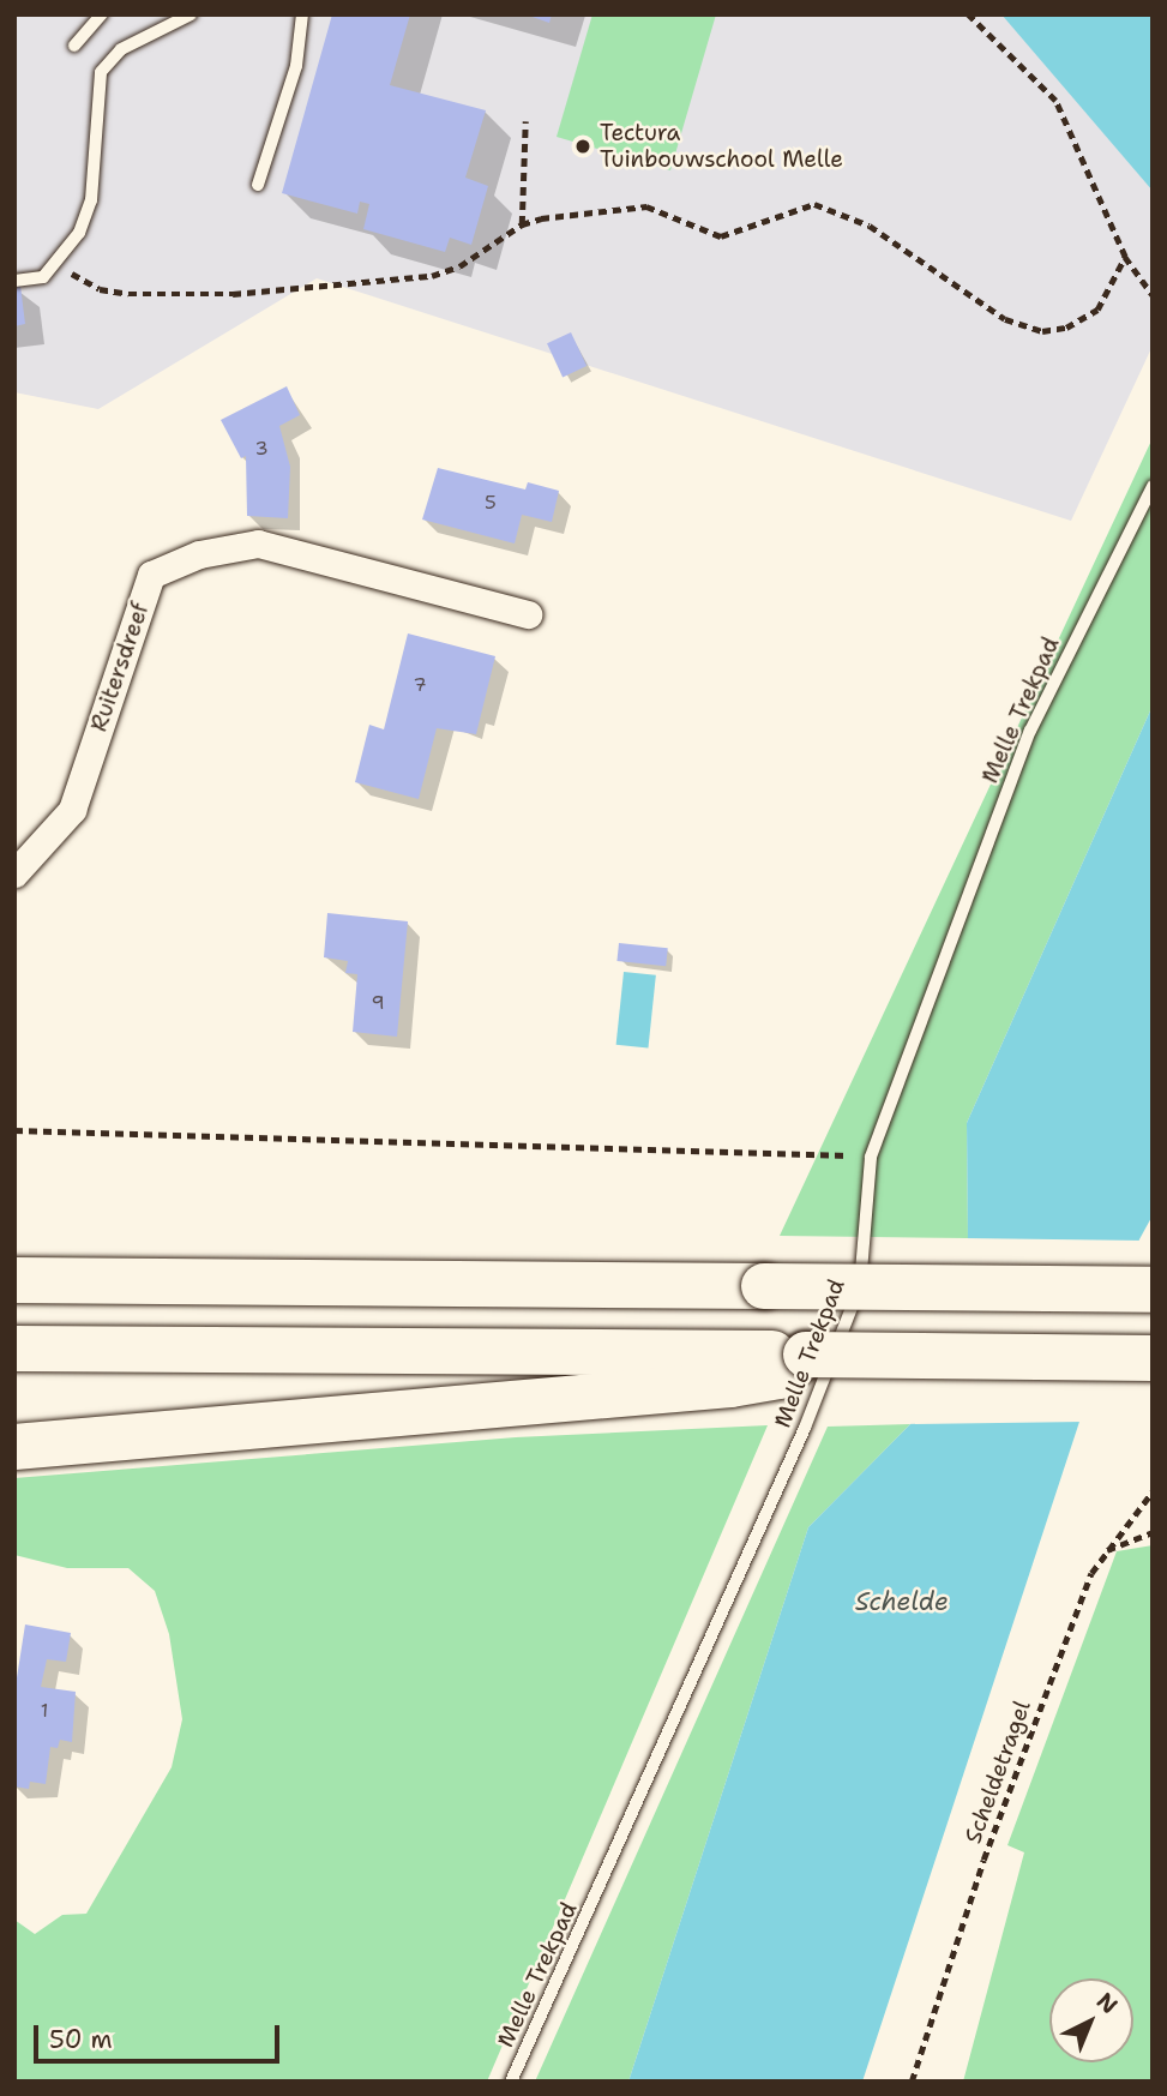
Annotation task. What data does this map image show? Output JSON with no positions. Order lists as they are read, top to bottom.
{
  "streets": {
    "street": ["Ruitersdreef"],
    "lane": ["Melle Trekpad"],
    "path": ["Scheldetragel"]
  },
  "water": ["Schelde"],
  "places": ["Tectura Tuinbouwschool Melle"],
  "house_numbers": [
    "3",
    "5",
    "7",
    "9",
    "1"
  ],
  "scale_bar": "50 m",
  "north": "top right"
}
